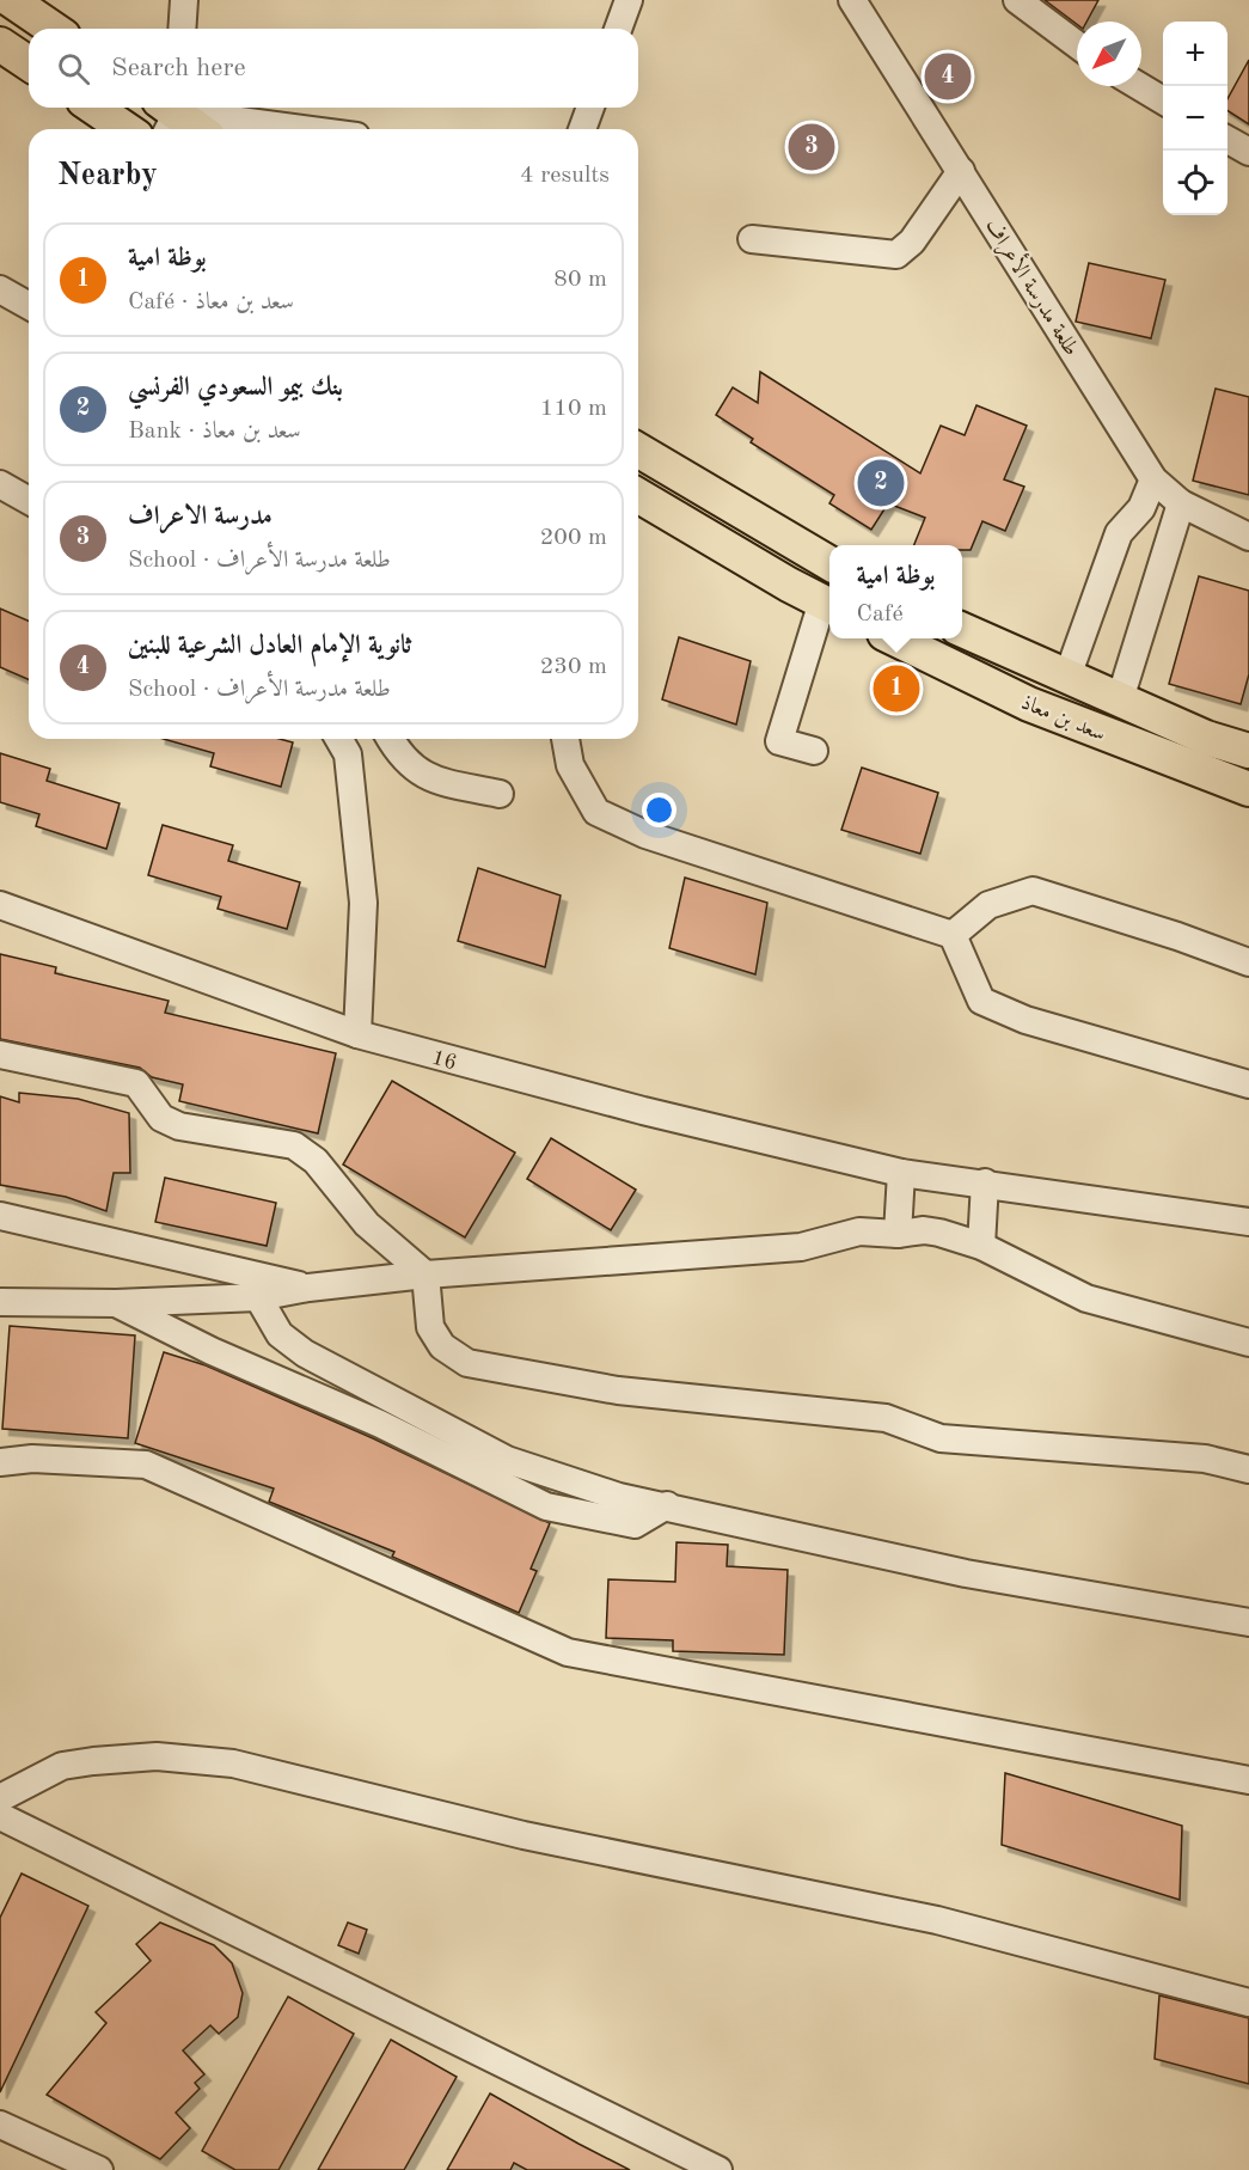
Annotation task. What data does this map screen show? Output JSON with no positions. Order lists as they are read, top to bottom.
{
  "streets": {
    "main road": ["سعد بن معاذ"],
    "street": ["طلعة مدرسة الأعراف", "16"]
  },
  "north": "bottom left",
  "page": {
    "map_buttons": ["+", "−"],
    "search": "Search here",
    "pins": [
      "4",
      "3",
      "2",
      "1"
    ],
    "heading": ["Nearby", "4 results"],
    "list": [
      {
        "mark": "1",
        "name": "بوظة امية",
        "note": "Café · سعد بن معاذ",
        "value": "80 m"
      },
      {
        "mark": "2",
        "name": "بنك بيمو السعودي الفرنسي",
        "note": "Bank · سعد بن معاذ",
        "value": "110 m"
      },
      {
        "mark": "3",
        "name": "مدرسة الاعراف",
        "note": "School · طلعة مدرسة الأعراف",
        "value": "200 m"
      },
      {
        "mark": "4",
        "name": "ثانوية الإمام العادل الشرعية للبنين",
        "note": "School · طلعة مدرسة الأعراف",
        "value": "230 m"
      }
    ],
    "popup": ["بوظة امية", "Café"]
  }
}
